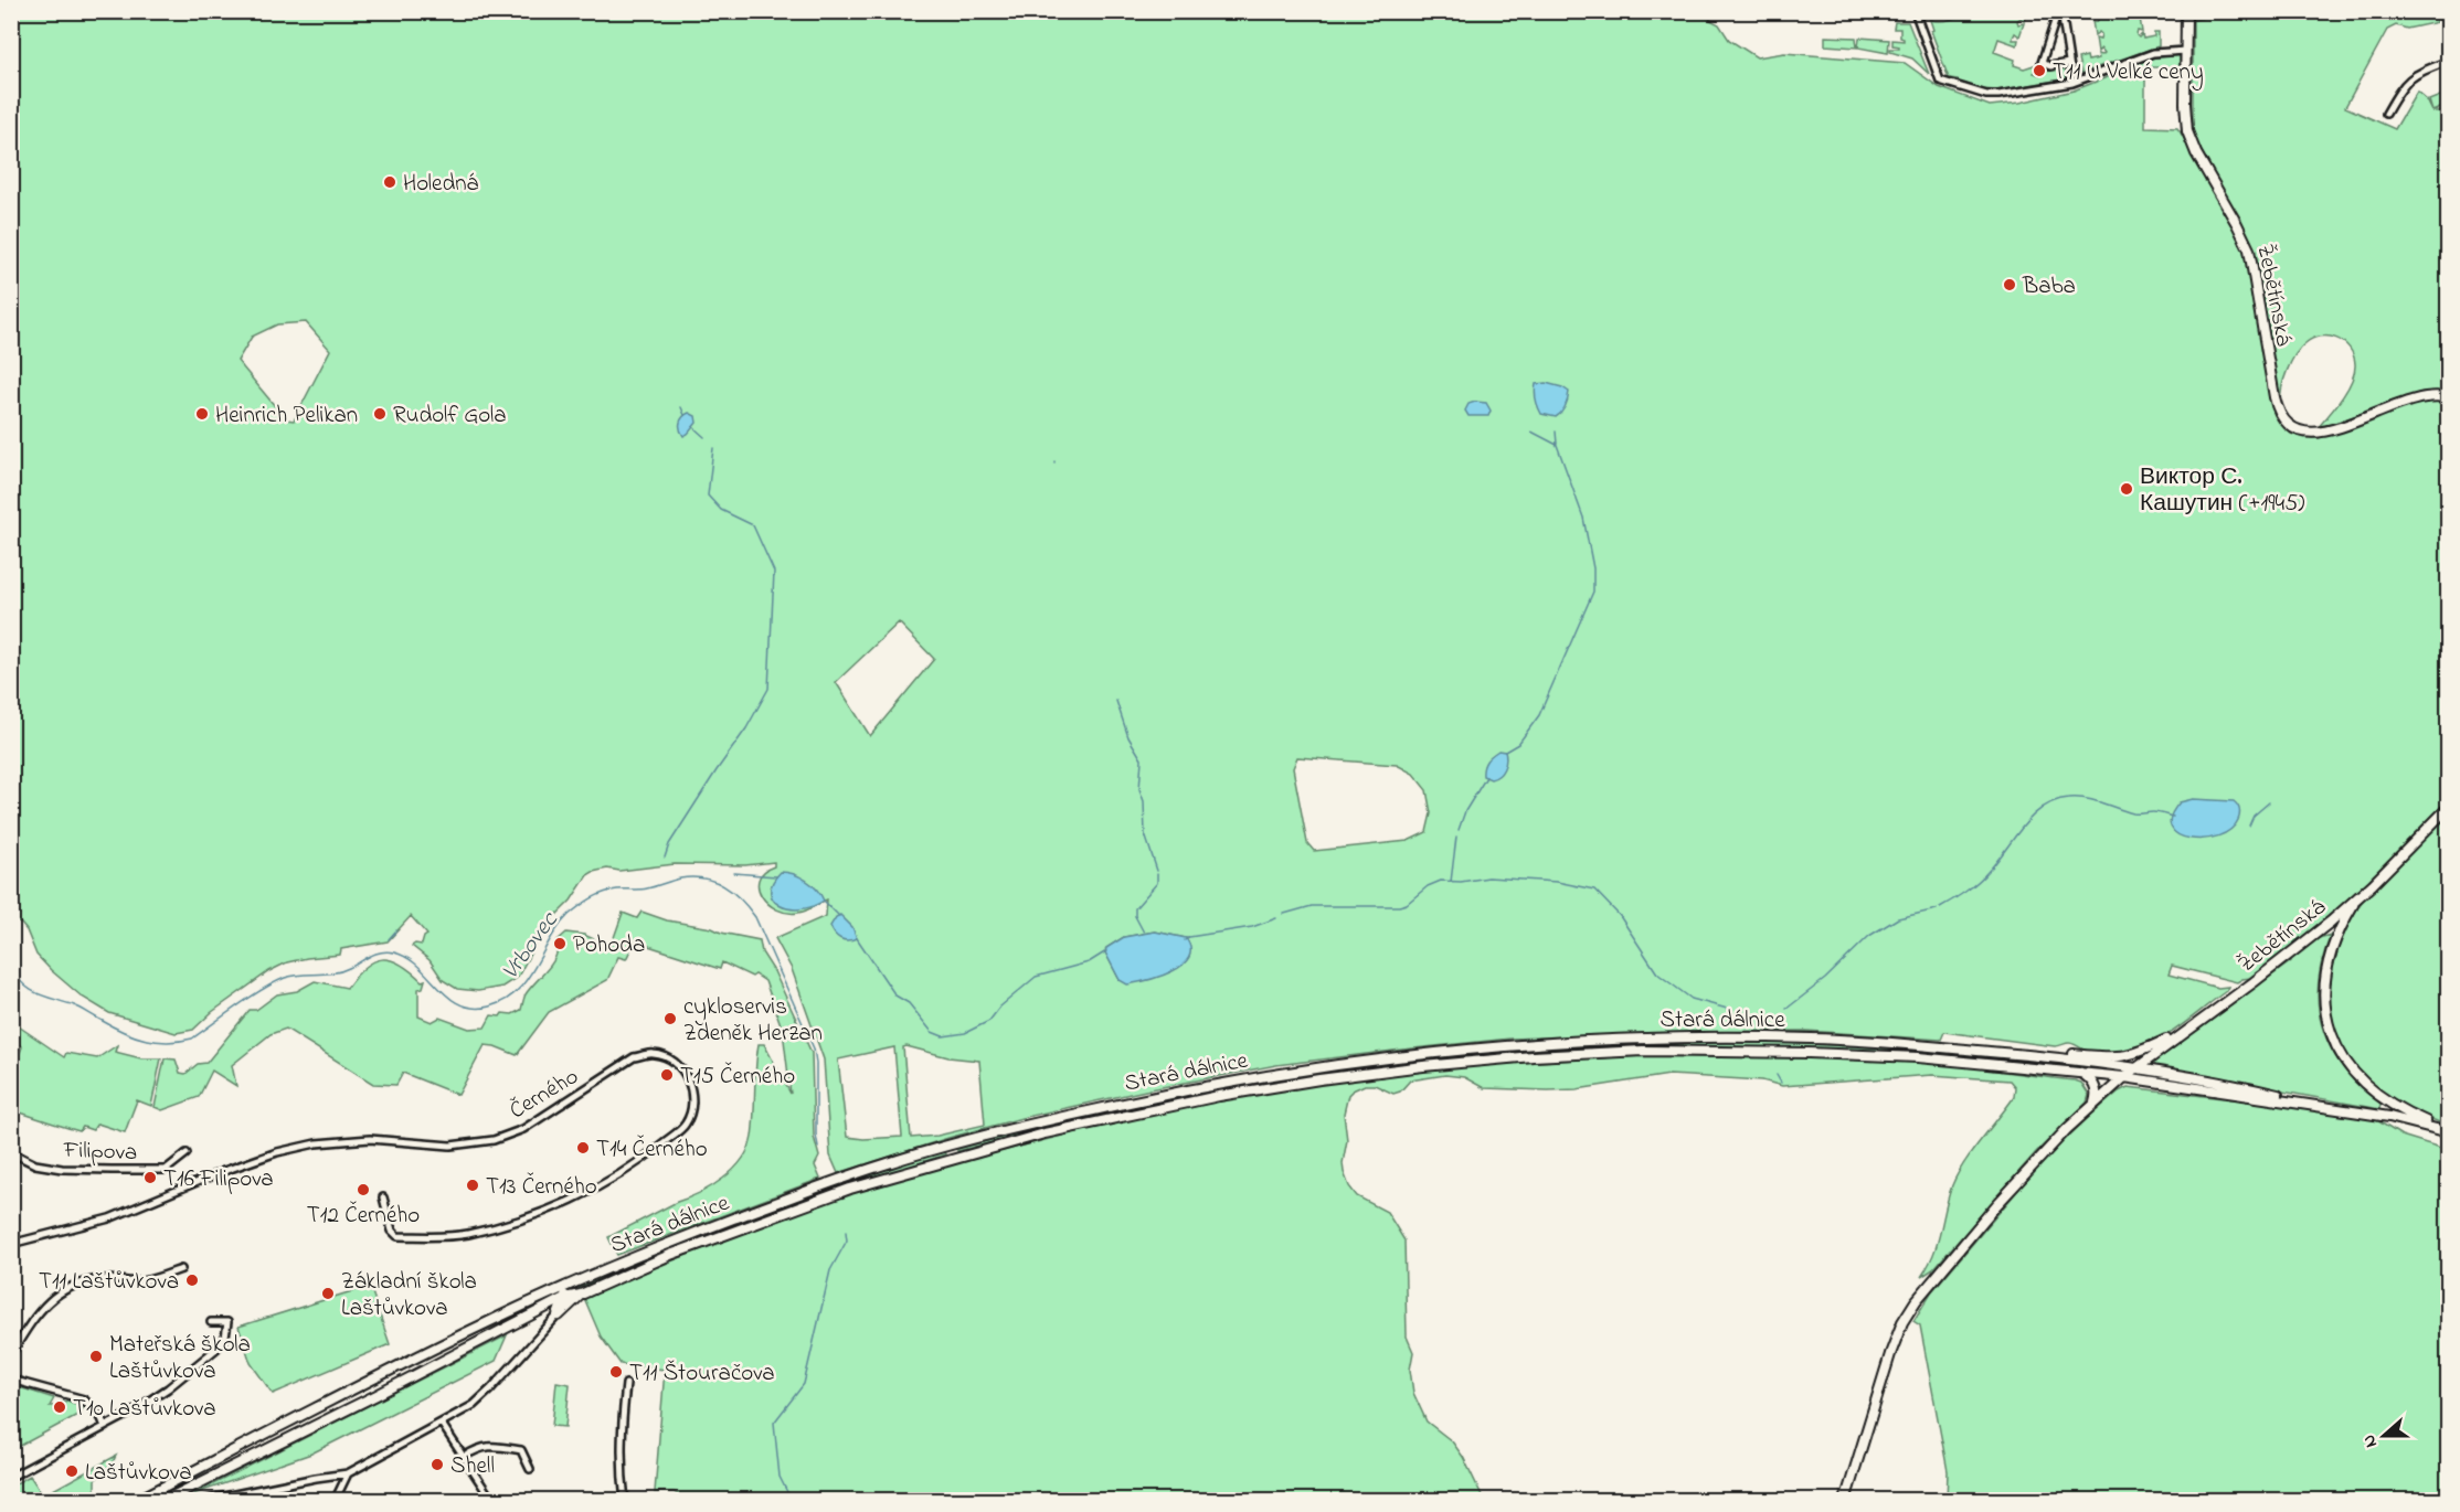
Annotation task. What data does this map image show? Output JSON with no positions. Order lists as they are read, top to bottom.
{
  "streets": {
    "main road": ["Žebětínská", "Stará dálnice"],
    "street": ["Černého", "Filipova"]
  },
  "crossings": [
    ["Žebětínská", "Stará dálnice"]
  ],
  "water": ["Vrbovec"],
  "places": [
    "T11 U Velké ceny",
    "Holedná",
    "Baba",
    "Heinrich Pelikan",
    "Rudolf Gola",
    "Виктор С. Кашутин (+1945)",
    "Pohoda",
    "cykloservis Zdeněk Herzan",
    "T15 Černého",
    "T14 Černého",
    "T16 Filipova",
    "T13 Černého",
    "T12 Černého",
    "T11 Laštůvkova",
    "Základní škola Laštůvkova",
    "Mateřská škola Laštůvkova",
    "T11 Štouračova",
    "T10 Laštůvkova",
    "Shell",
    "Laštůvkova"
  ],
  "north": "left"
}
